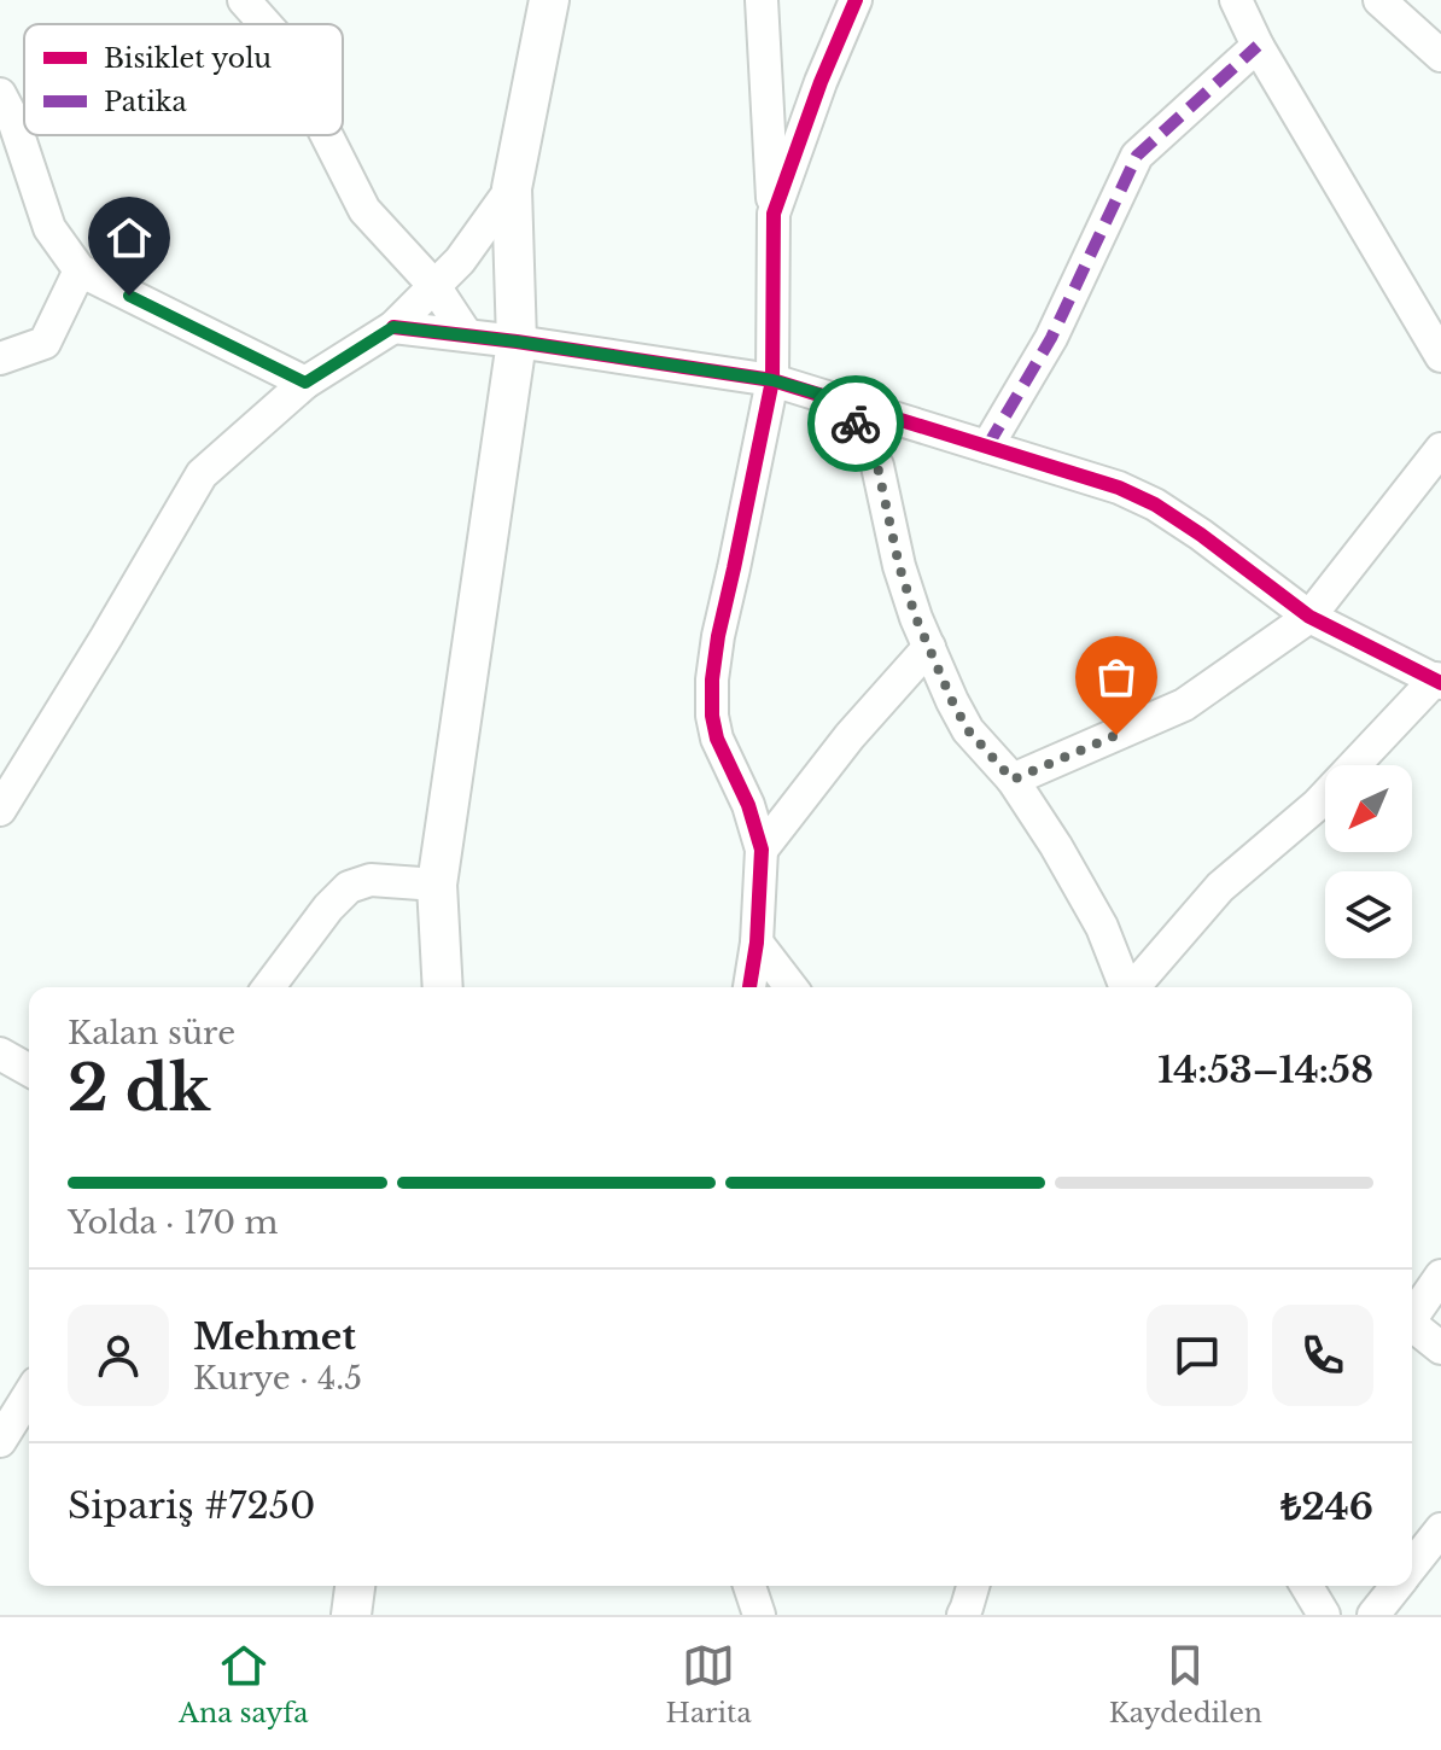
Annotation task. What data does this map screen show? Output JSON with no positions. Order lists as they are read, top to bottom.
{
  "legend": ["Bisiklet yolu", "Patika"],
  "north": "bottom left",
  "page": {
    "heading": ["2 dk", "Kalan süre", "14:53–14:58"],
    "panel": [
      "Mehmet",
      "Kurye · 4.5",
      "Sipariş #7250",
      "₺246"
    ],
    "bar": "Yolda · 170 m",
    "tabs": ["Ana sayfa", "Harita", "Kaydedilen"]
  }
}
